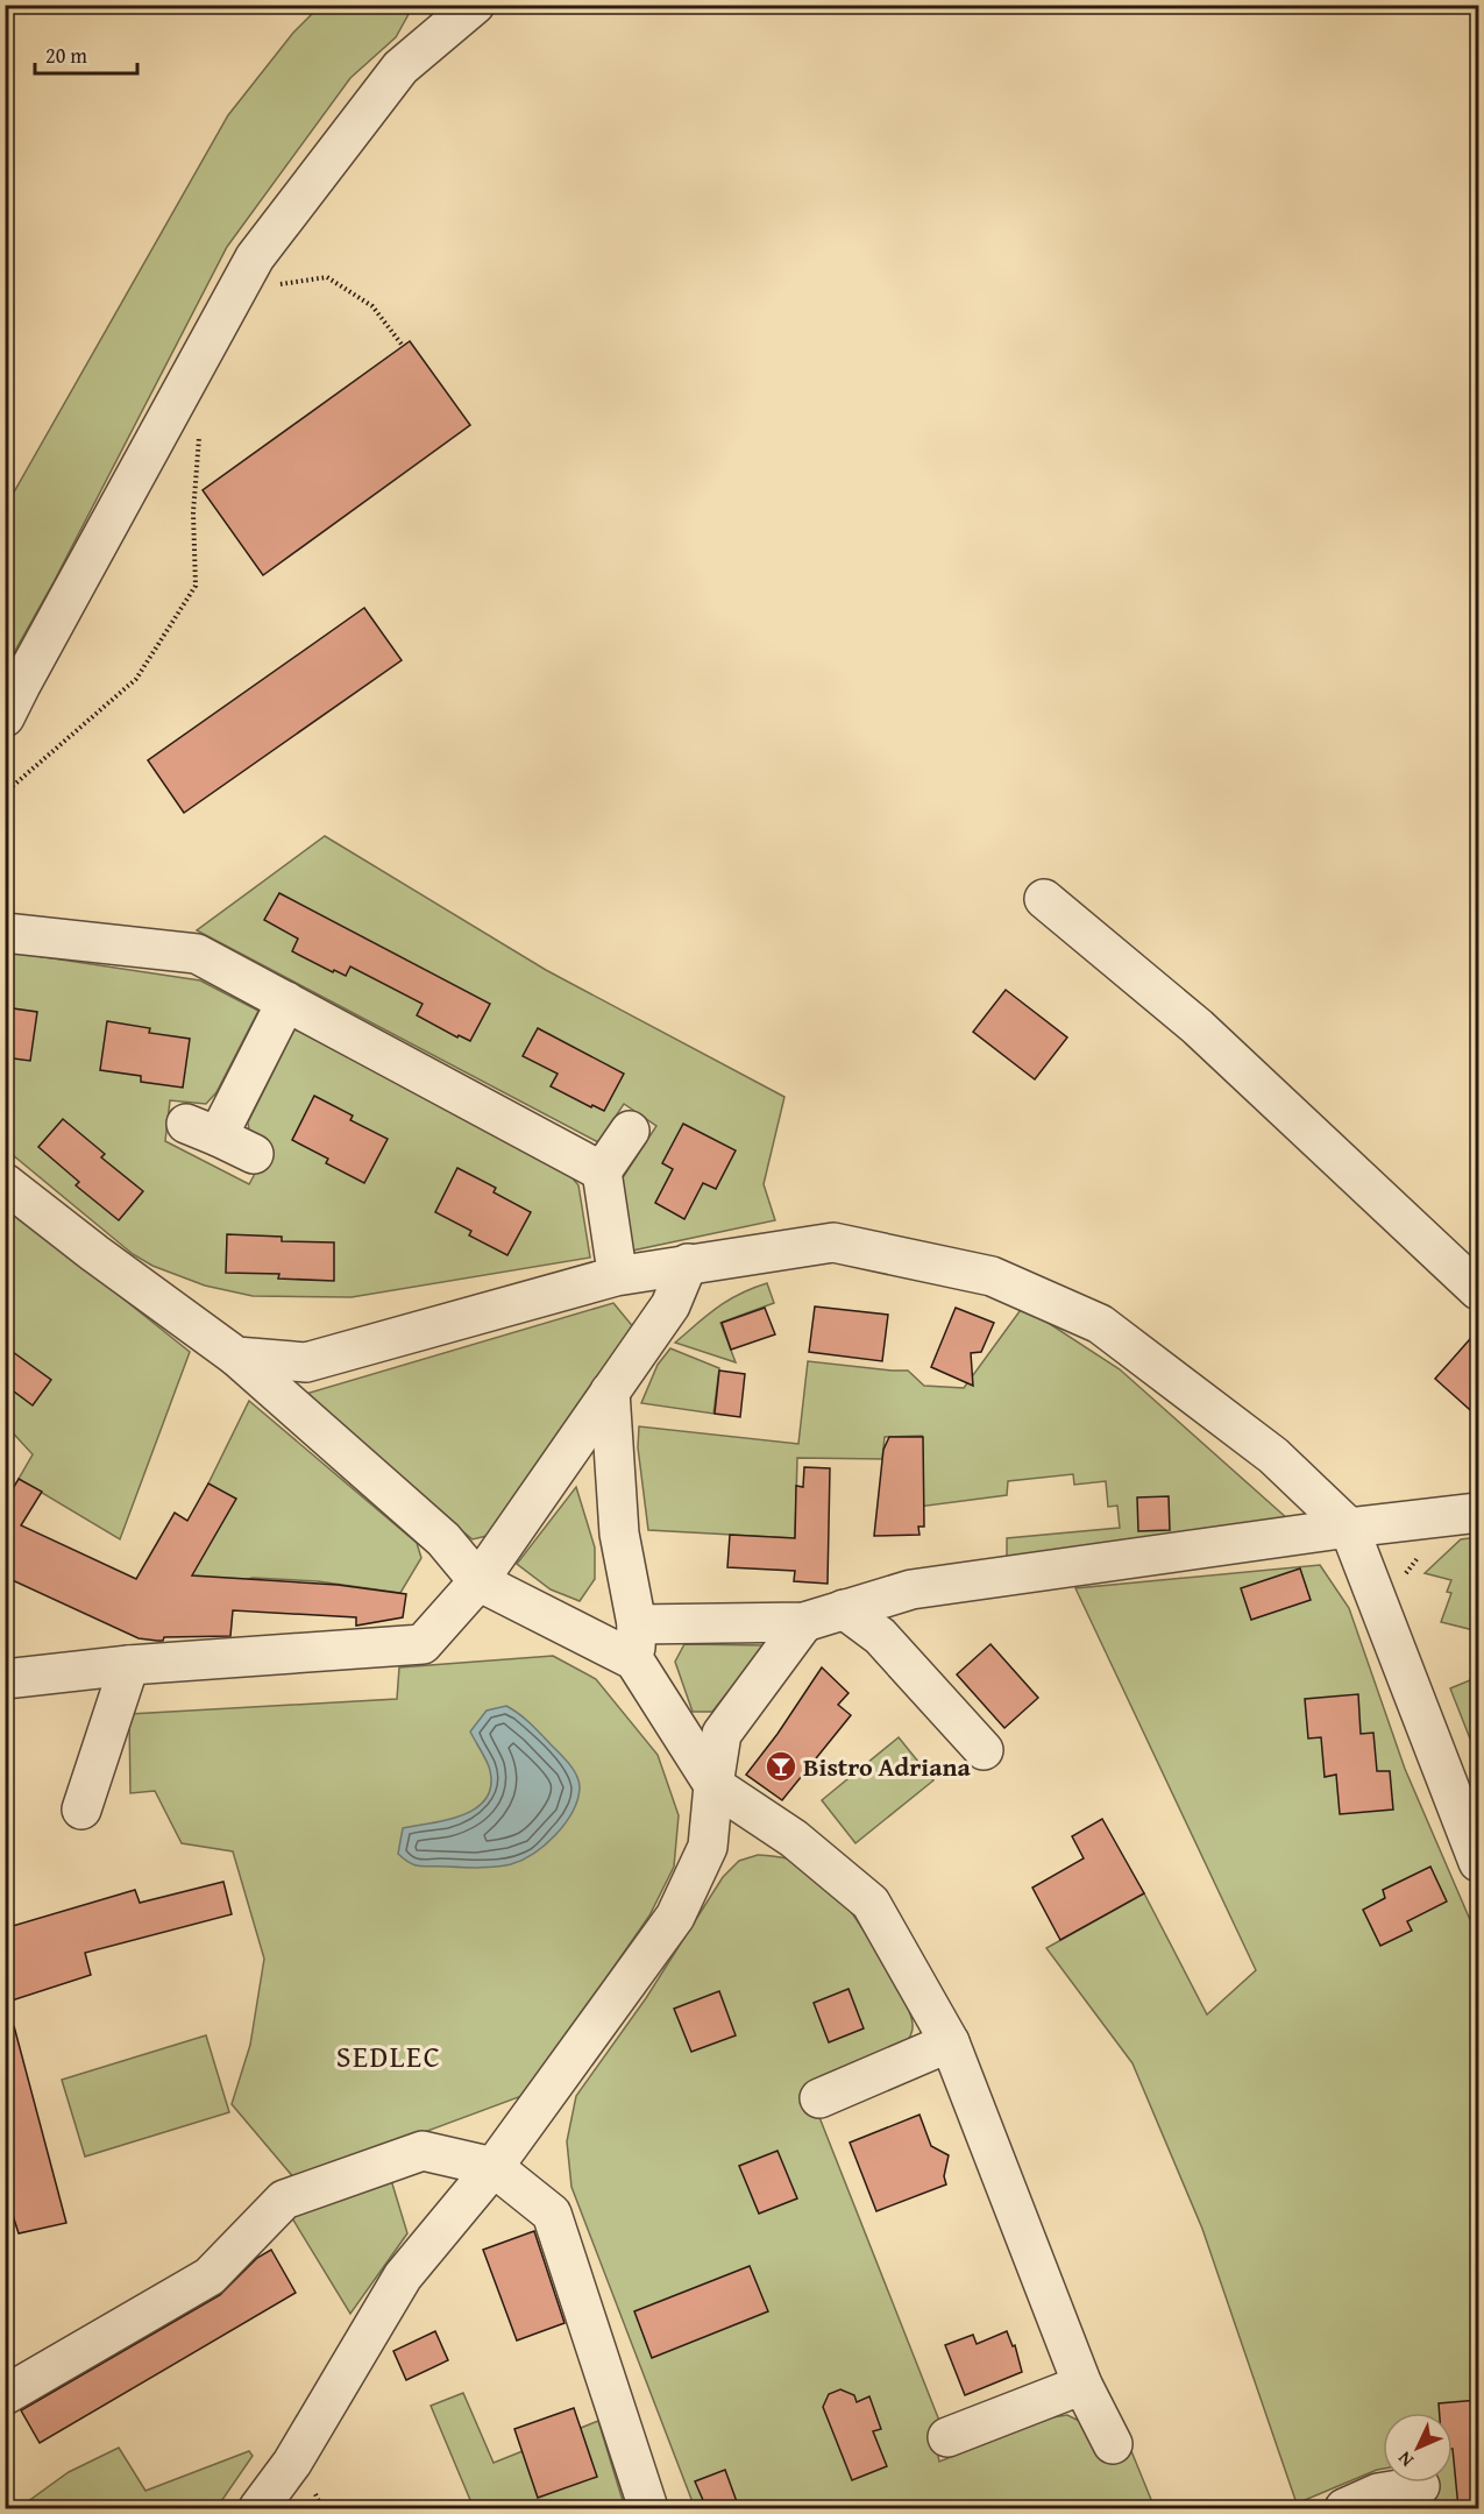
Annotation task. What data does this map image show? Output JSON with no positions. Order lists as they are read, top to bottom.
{
  "districts": ["SEDLEC"],
  "places": {
    "bar": ["Bistro Adriana"]
  },
  "scale_bar": "20 m",
  "north": "bottom left"
}
